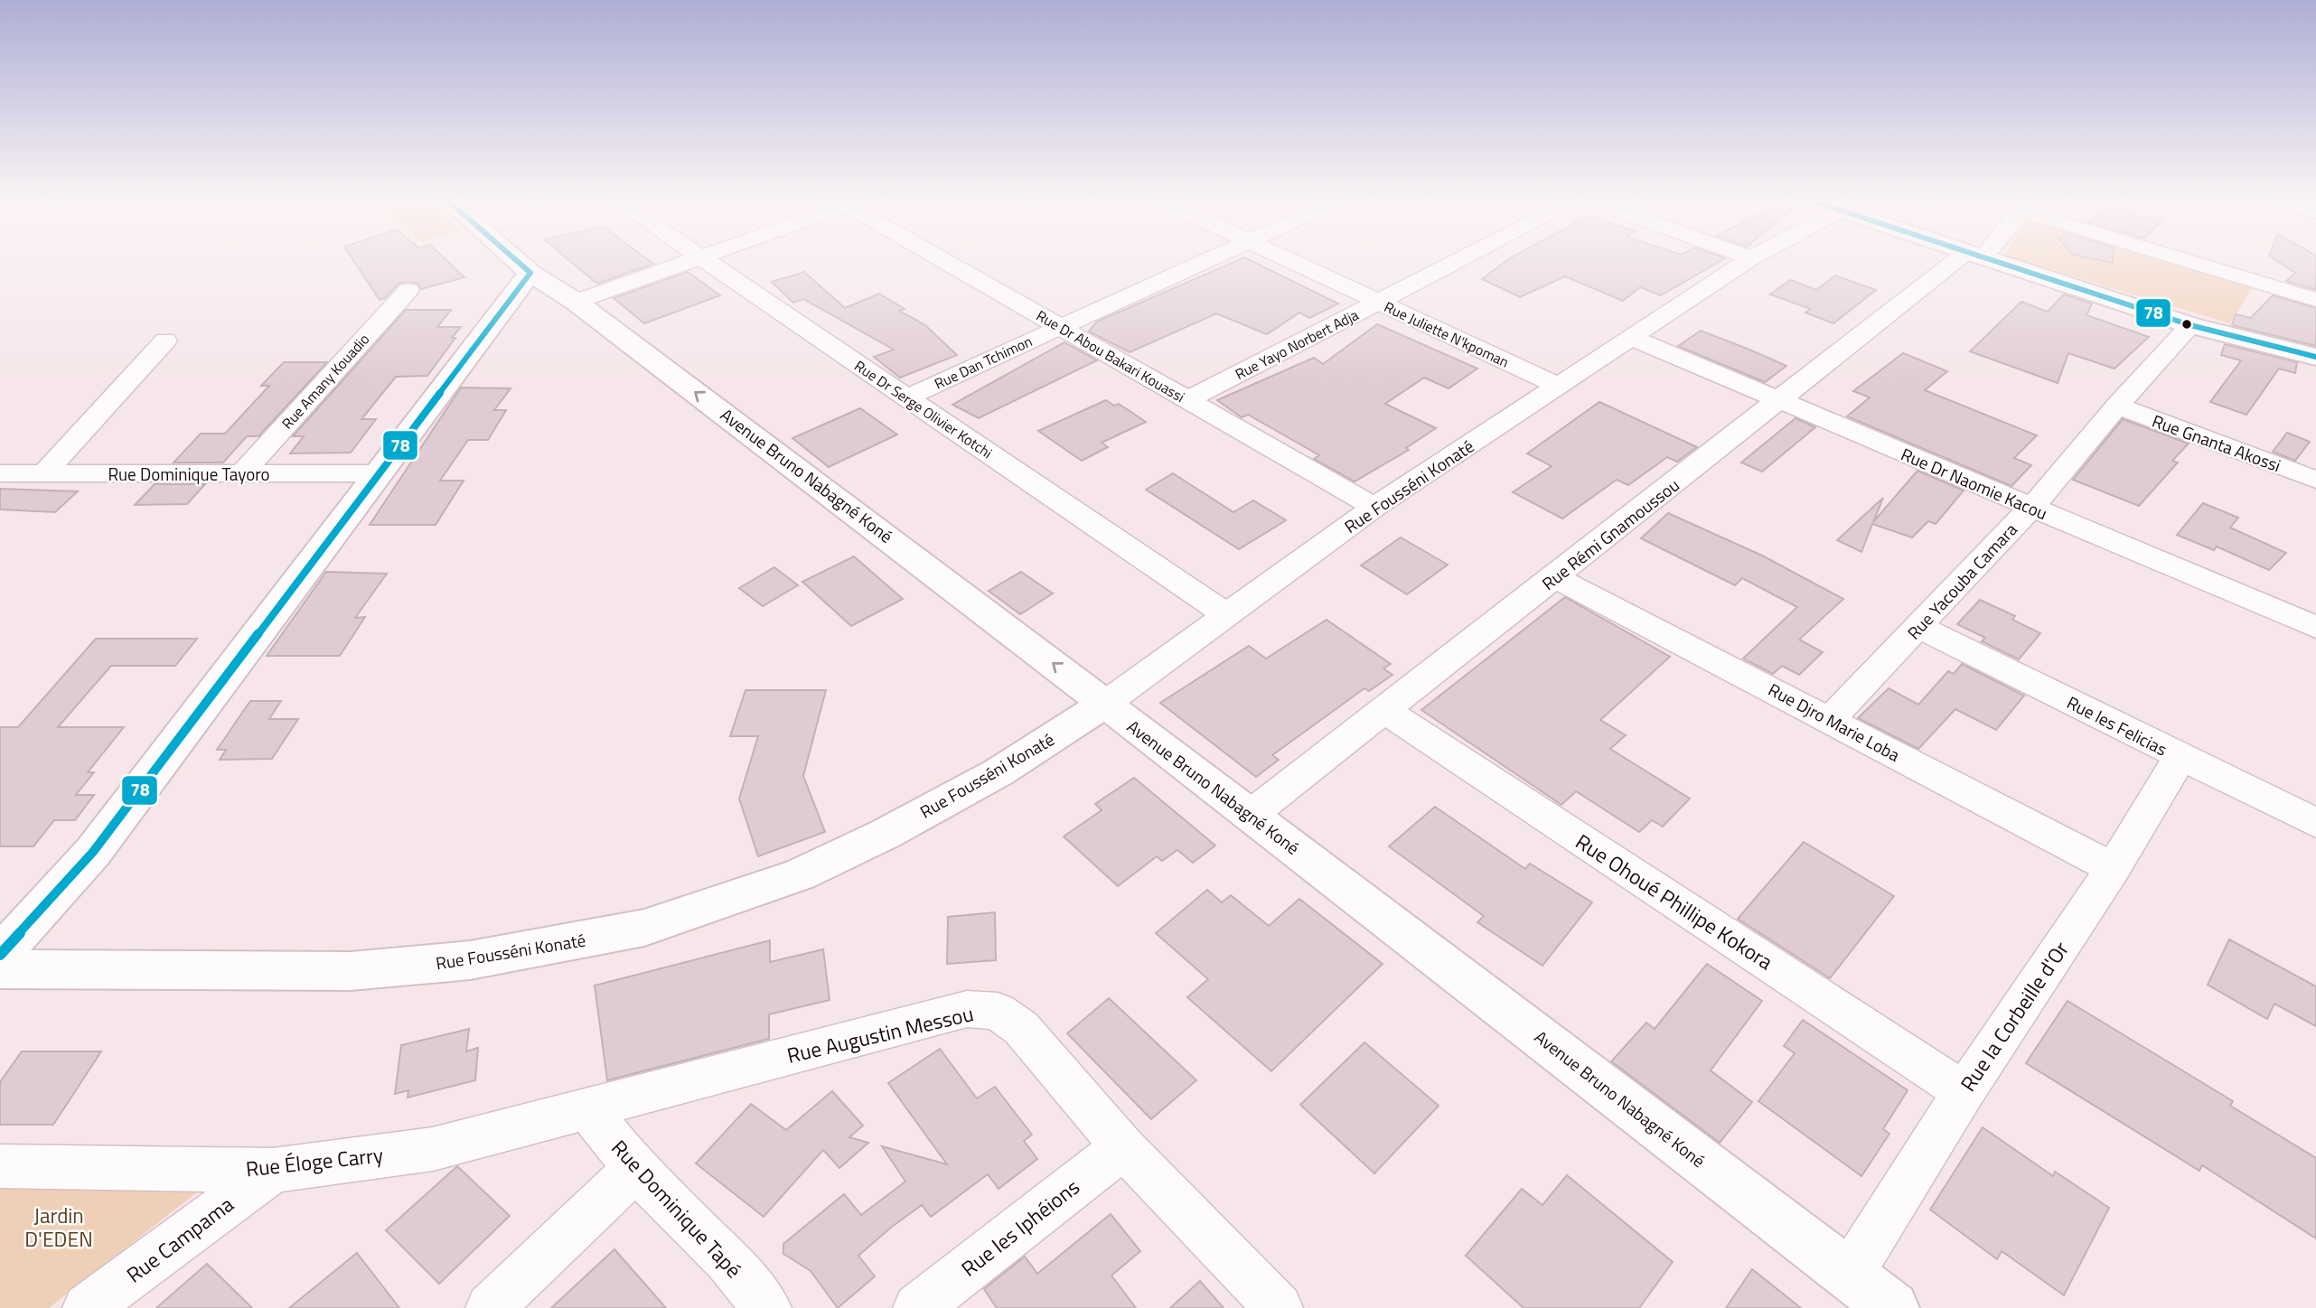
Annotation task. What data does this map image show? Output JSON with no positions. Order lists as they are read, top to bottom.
{
  "streets": {
    "main road": ["Avenue Bruno Nabagné Koné", "Rue Fousséni Konaté"],
    "street": [
      "Rue Juliette N'kpoman",
      "Rue Yayo Norbert Adja",
      "Rue Dr Abou Bakari Kouassi",
      "Rue Dan Tchimon",
      "Rue Amany Kouadio",
      "Rue Dr Serge Olivier Kotchi",
      "Rue Gnanta Akossi",
      "Rue Dominique Tayoro",
      "Rue Dr Naomie Kacou",
      "Rue Rémi Gnamoussou",
      "Rue Yacouba Camara",
      "Rue Djro Marie Loba",
      "Rue les Felicias",
      "Rue Ohoué Phillipe Kokora",
      "Rue la Corbeille d'Or",
      "Rue Augustin Messou",
      "Rue Éloge Carry",
      "Rue Dominique Tapé",
      "Rue les Iphéions",
      "Rue Campama"
    ]
  },
  "crossings": [
    ["Rue Juliette N'kpoman", "Rue Yayo Norbert Adja"],
    ["Rue Juliette N'kpoman", "Rue Fousséni Konaté"],
    ["Rue Yayo Norbert Adja", "Rue Dr Abou Bakari Kouassi"],
    ["Rue Dr Abou Bakari Kouassi", "Rue Dan Tchimon"],
    ["Rue Dr Abou Bakari Kouassi", "Rue Fousséni Konaté"],
    ["Rue Dan Tchimon", "Rue Dr Serge Olivier Kotchi"],
    ["Rue Amany Kouadio", "Rue Dominique Tayoro"],
    ["Rue Dr Serge Olivier Kotchi", "Rue Fousséni Konaté"],
    ["Rue Gnanta Akossi", "Rue Yacouba Camara"],
    ["Avenue Bruno Nabagné Koné", "Rue Fousséni Konaté"],
    ["Avenue Bruno Nabagné Koné", "Rue Rémi Gnamoussou"],
    ["Avenue Bruno Nabagné Koné", "Rue la Corbeille d'Or"],
    ["Rue Dr Naomie Kacou", "Rue Fousséni Konaté"],
    ["Rue Dr Naomie Kacou", "Rue Rémi Gnamoussou"],
    ["Rue Dr Naomie Kacou", "Rue Yacouba Camara"],
    ["Rue Rémi Gnamoussou", "Rue Djro Marie Loba"],
    ["Rue Rémi Gnamoussou", "Rue Ohoué Phillipe Kokora"],
    ["Rue Yacouba Camara", "Rue Djro Marie Loba"],
    ["Rue Yacouba Camara", "Rue les Felicias"],
    ["Rue Djro Marie Loba", "Rue la Corbeille d'Or"],
    ["Rue les Felicias", "Rue la Corbeille d'Or"],
    ["Rue Ohoué Phillipe Kokora", "Rue la Corbeille d'Or"],
    ["Rue Augustin Messou", "Rue Éloge Carry"],
    ["Rue Augustin Messou", "Rue Dominique Tapé"],
    ["Rue Augustin Messou", "Rue les Iphéions"],
    ["Rue Éloge Carry", "Rue Dominique Tapé"],
    ["Rue Éloge Carry", "Rue Campama"]
  ],
  "one_way": ["Avenue Bruno Nabagné Koné"],
  "parks": ["Jardin D'EDEN"],
  "lines": ["transit line 78"]
}
